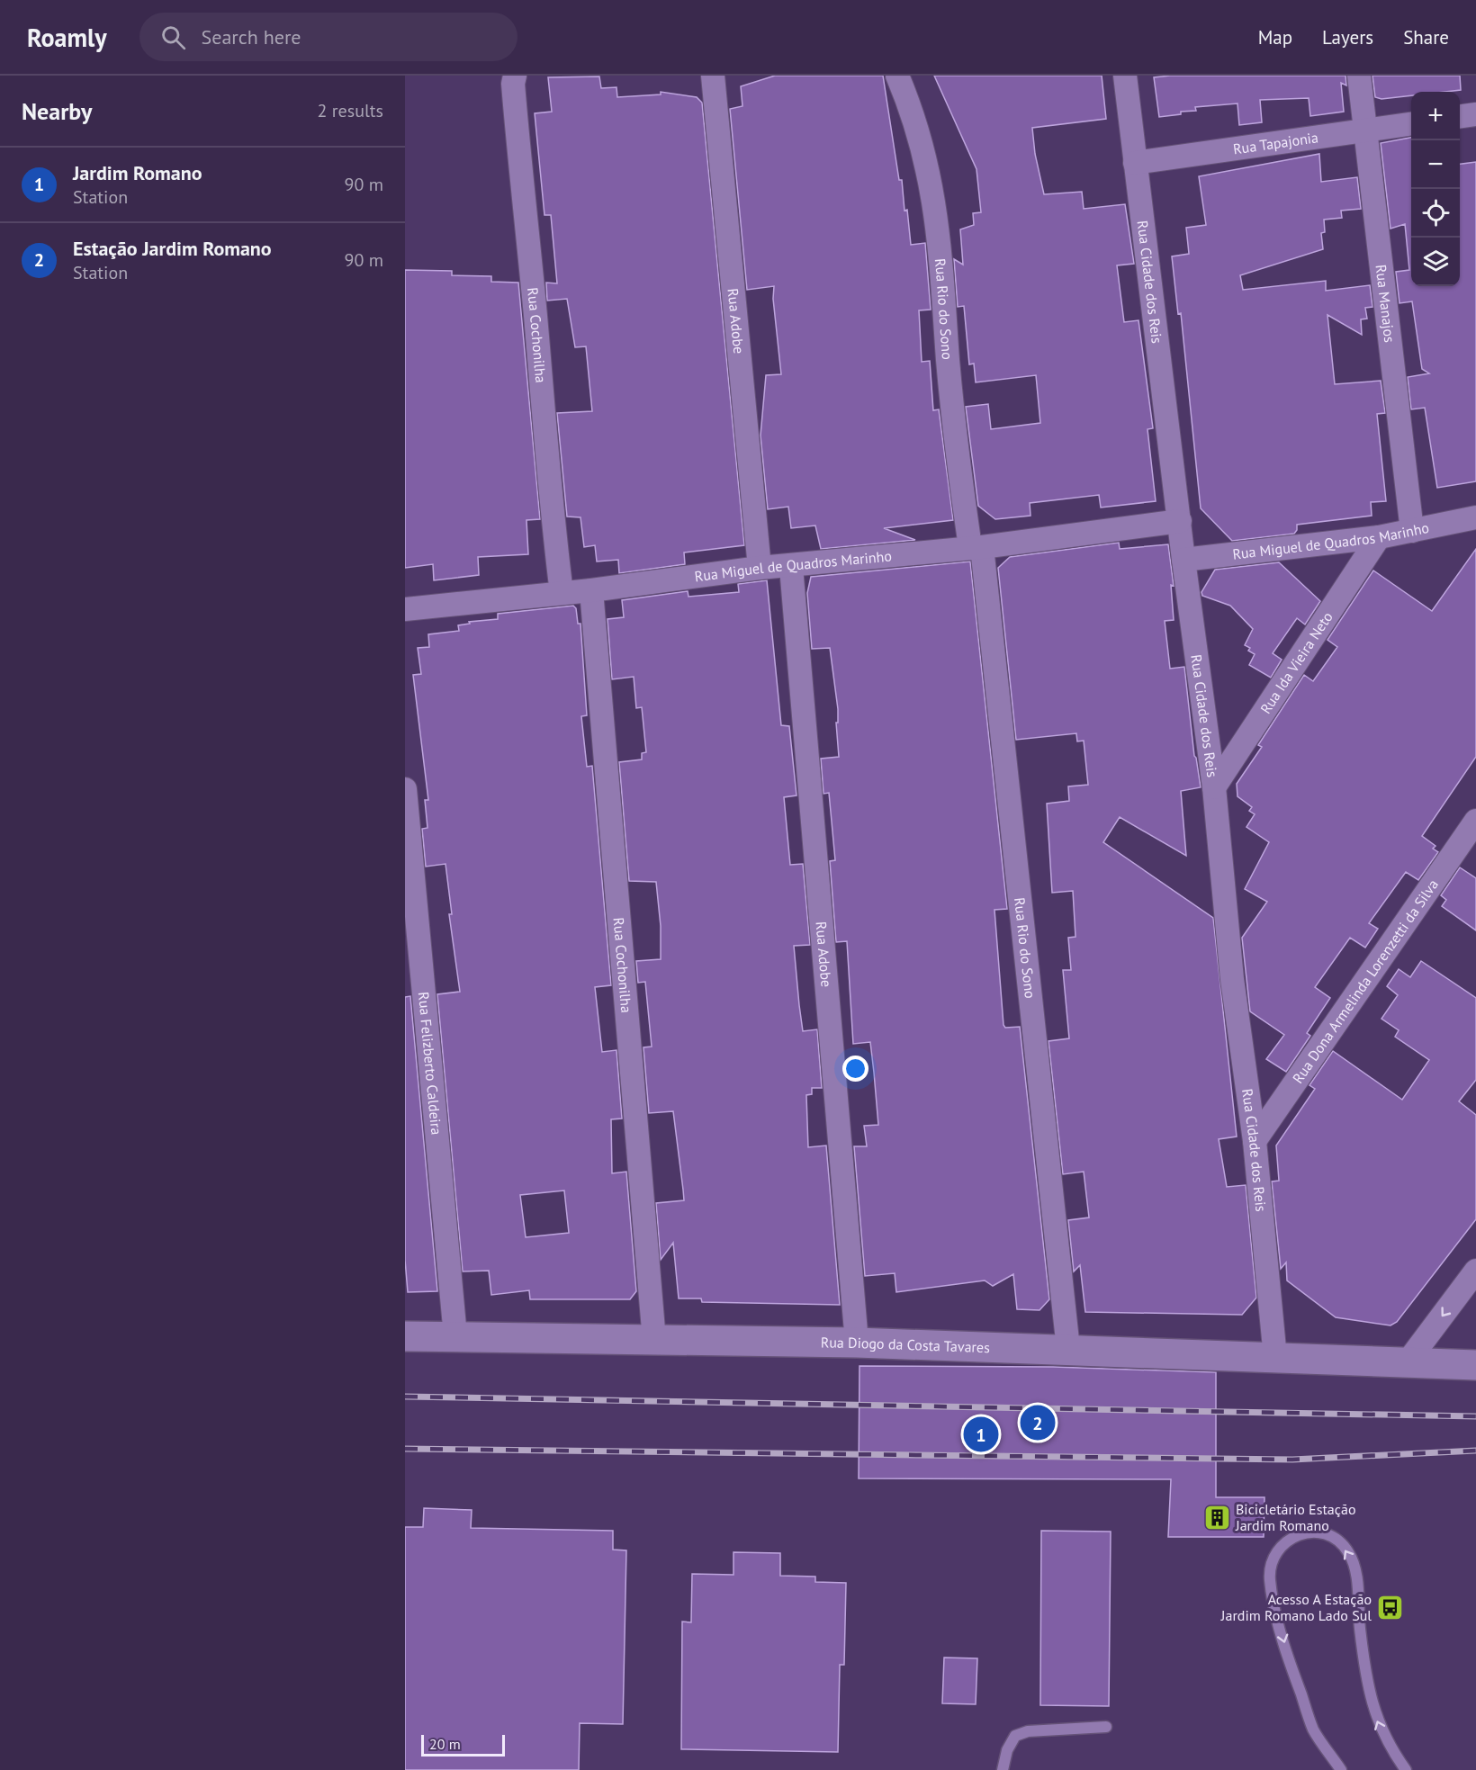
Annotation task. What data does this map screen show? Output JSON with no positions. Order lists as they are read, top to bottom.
{
  "streets": {
    "street": [
      "Rua Tapajonia",
      "Rua Cidade dos Reis",
      "Rua Manajos",
      "Rua Rio do Sono",
      "Rua Adobe",
      "Rua Cochonilha",
      "Rua Miguel de Quadros Marinho",
      "Rua Ida Vieira Neto",
      "Rua Dona Armelinda Lorenzetti da Silva",
      "Rua Felizberto Caldeira",
      "Rua Diogo da Costa Tavares"
    ]
  },
  "crossings": [
    ["Rua Tapajonia", "Rua Cidade dos Reis"],
    ["Rua Tapajonia", "Rua Manajos"],
    ["Rua Cidade dos Reis", "Rua Miguel de Quadros Marinho"],
    ["Rua Cidade dos Reis", "Rua Ida Vieira Neto"],
    ["Rua Cidade dos Reis", "Rua Dona Armelinda Lorenzetti da Silva"],
    ["Rua Cidade dos Reis", "Rua Diogo da Costa Tavares"],
    ["Rua Manajos", "Rua Miguel de Quadros Marinho"],
    ["Rua Rio do Sono", "Rua Miguel de Quadros Marinho"],
    ["Rua Rio do Sono", "Rua Diogo da Costa Tavares"],
    ["Rua Adobe", "Rua Miguel de Quadros Marinho"],
    ["Rua Adobe", "Rua Diogo da Costa Tavares"],
    ["Rua Cochonilha", "Rua Miguel de Quadros Marinho"],
    ["Rua Cochonilha", "Rua Diogo da Costa Tavares"],
    ["Rua Miguel de Quadros Marinho", "Rua Ida Vieira Neto"],
    ["Rua Felizberto Caldeira", "Rua Diogo da Costa Tavares"]
  ],
  "places": {
    "building": ["Bicicletário Estação Jardim Romano"],
    "bus stop": ["Acesso A Estação Jardim Romano Lado Sul"]
  },
  "scale_bar": "20 m",
  "page": {
    "header": "Roamly",
    "search": "Search here",
    "nav": ["Map", "Layers", "Share"],
    "heading": ["Nearby", "2 results"],
    "map_buttons": ["+", "−"],
    "list": [
      {
        "mark": "1",
        "name": "Jardim Romano",
        "note": "Station",
        "value": "90 m"
      },
      {
        "mark": "2",
        "name": "Estação Jardim Romano",
        "note": "Station",
        "value": "90 m"
      }
    ],
    "pins": ["2", "1"],
    "scale": "20 m"
  }
}
